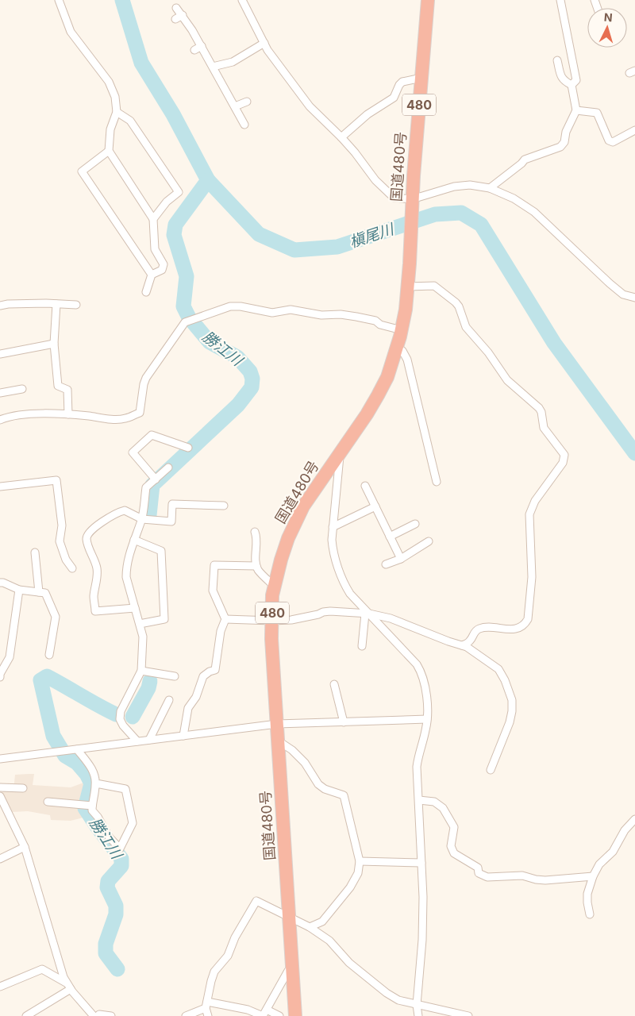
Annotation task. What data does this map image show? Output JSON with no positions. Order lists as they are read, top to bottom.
{
  "streets": {
    "highway": ["480", "国道480号"]
  },
  "water": ["槇尾川", "勝江川"],
  "north": "top"
}
